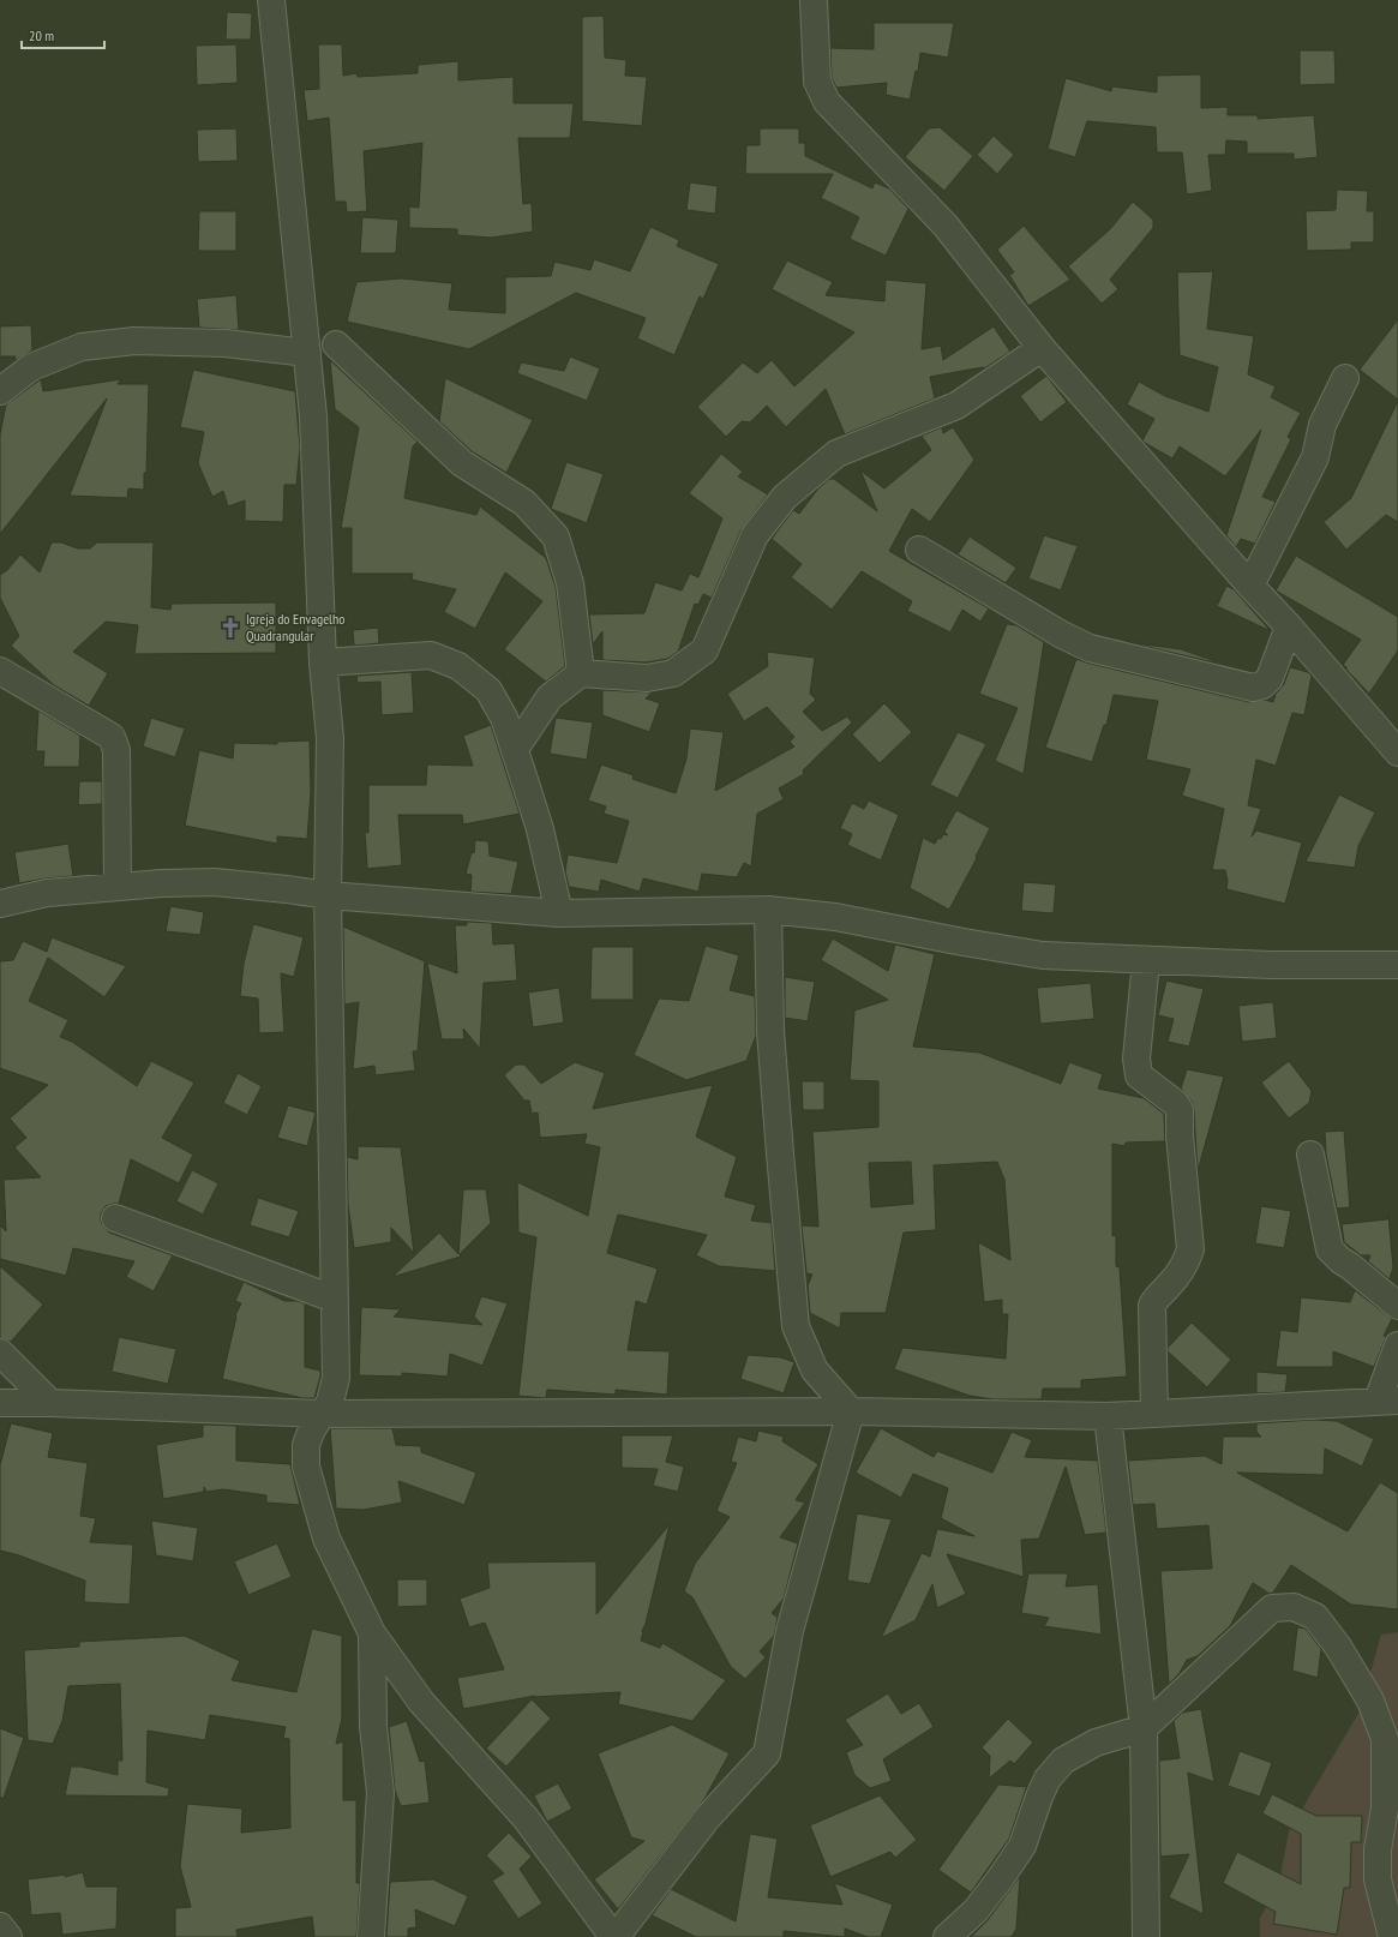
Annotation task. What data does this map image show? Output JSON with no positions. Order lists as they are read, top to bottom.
{
  "places": {
    "church": ["Igreja do Envagelho Quadrangular"]
  },
  "scale_bar": "20 m"
}
